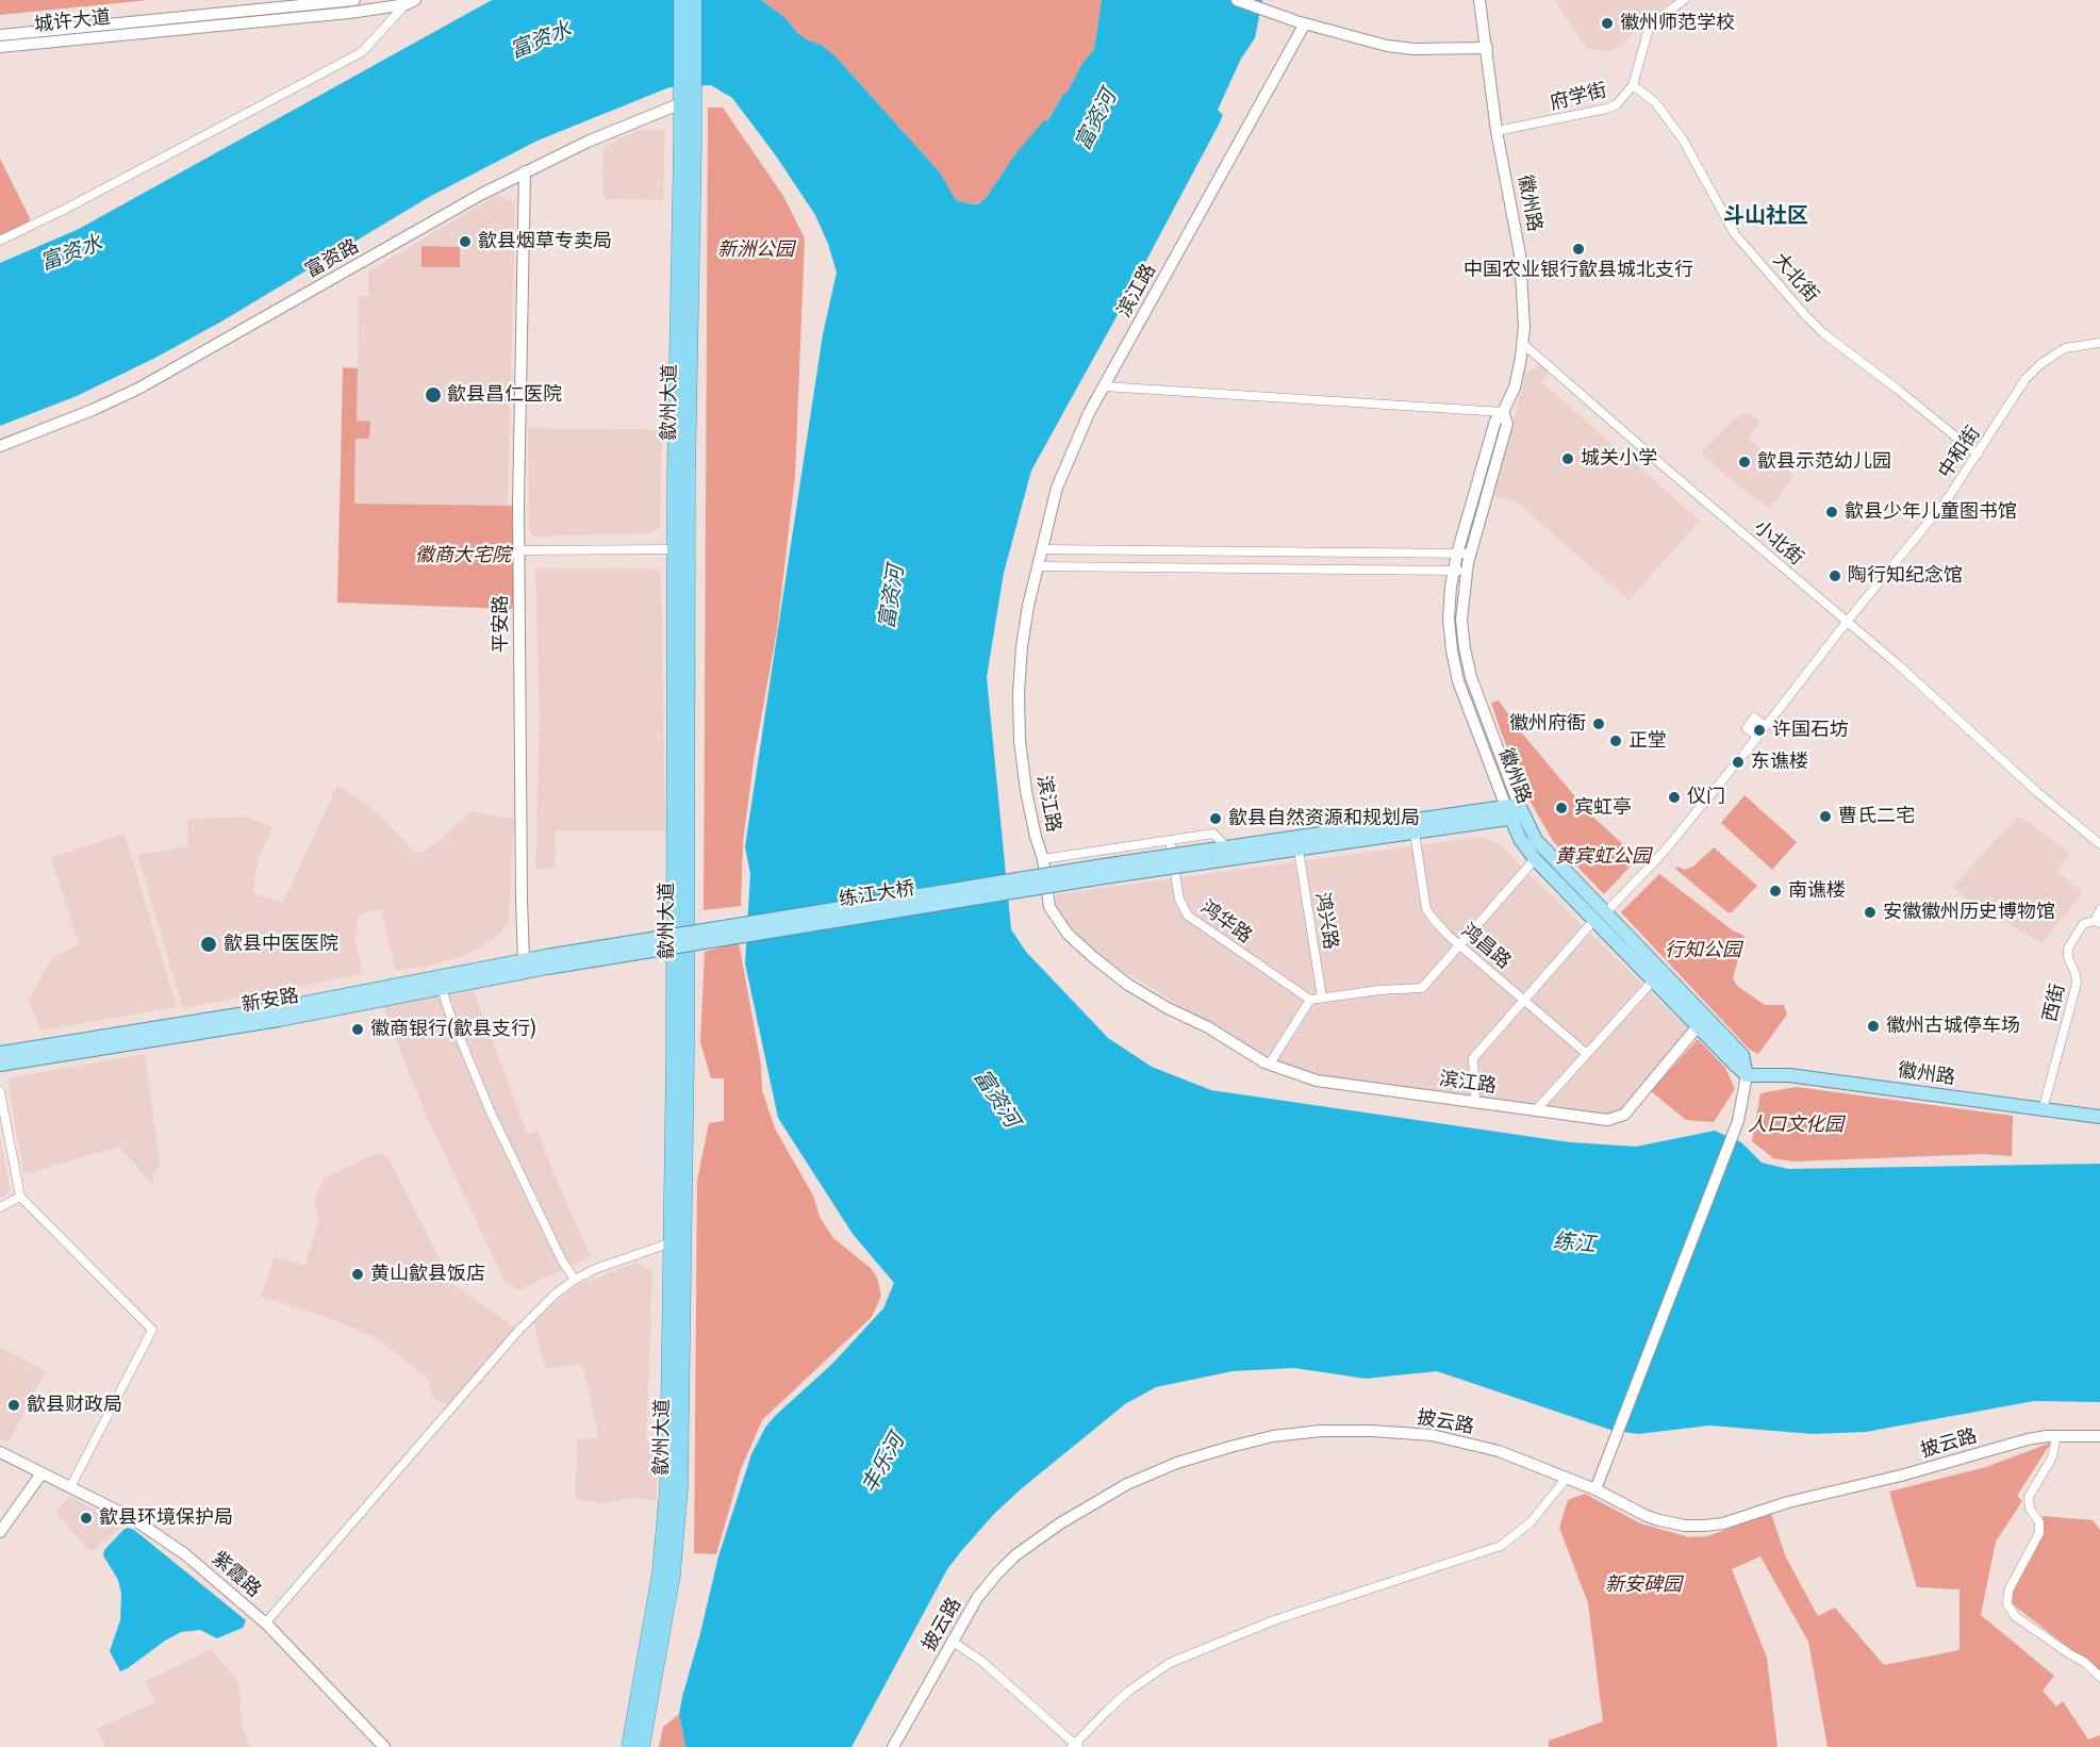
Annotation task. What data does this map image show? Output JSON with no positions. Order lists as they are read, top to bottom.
{
  "streets": {
    "highway": ["歙州大道"],
    "main road": ["徽州路", "练江大桥", "新安路"],
    "street": [
      "城许大道",
      "府学街",
      "富资路",
      "大北街",
      "滨江路",
      "中和街",
      "小北街",
      "平安路",
      "鸿兴路",
      "鸿华路",
      "鸿昌路",
      "西街",
      "披云路",
      "紫霞路"
    ]
  },
  "crossings": [
    ["府学街", "徽州路"],
    ["府学街", "大北街"],
    ["徽州路", "滨江路"],
    ["徽州路", "小北街"],
    ["徽州路", "西街"],
    ["富资路", "歙州大道"],
    ["富资路", "平安路"],
    ["大北街", "中和街"],
    ["中和街", "小北街"],
    ["平安路", "新安路"],
    ["练江大桥", "新安路"]
  ],
  "districts": ["斗山社区"],
  "water": [
    "富资水",
    "富资河",
    "练江",
    "丰乐河"
  ],
  "parks": [
    "新洲公园",
    "徽商大宅院",
    "黄宾虹公园",
    "行知公园",
    "人口文化园",
    "新安碑园"
  ],
  "places": [
    "徽州师范学校",
    "歙县烟草专卖局",
    "中国农业银行歙县城北支行",
    "歙县昌仁医院",
    "城关小学",
    "歙县示范幼儿园",
    "歙县少年儿童图书馆",
    "陶行知纪念馆",
    "徽州府衙",
    "许国石坊",
    "正堂",
    "东谯楼",
    "仪门",
    "宾虹亭",
    "曹氏二宅",
    "歙县自然资源和规划局",
    "南谯楼",
    "安徽徽州历史博物馆",
    "歙县中医医院",
    "徽州古城停车场",
    "徽商银行(歙县支行)",
    "黄山歙县饭店",
    "歙县财政局",
    "歙县环境保护局"
  ]
}
